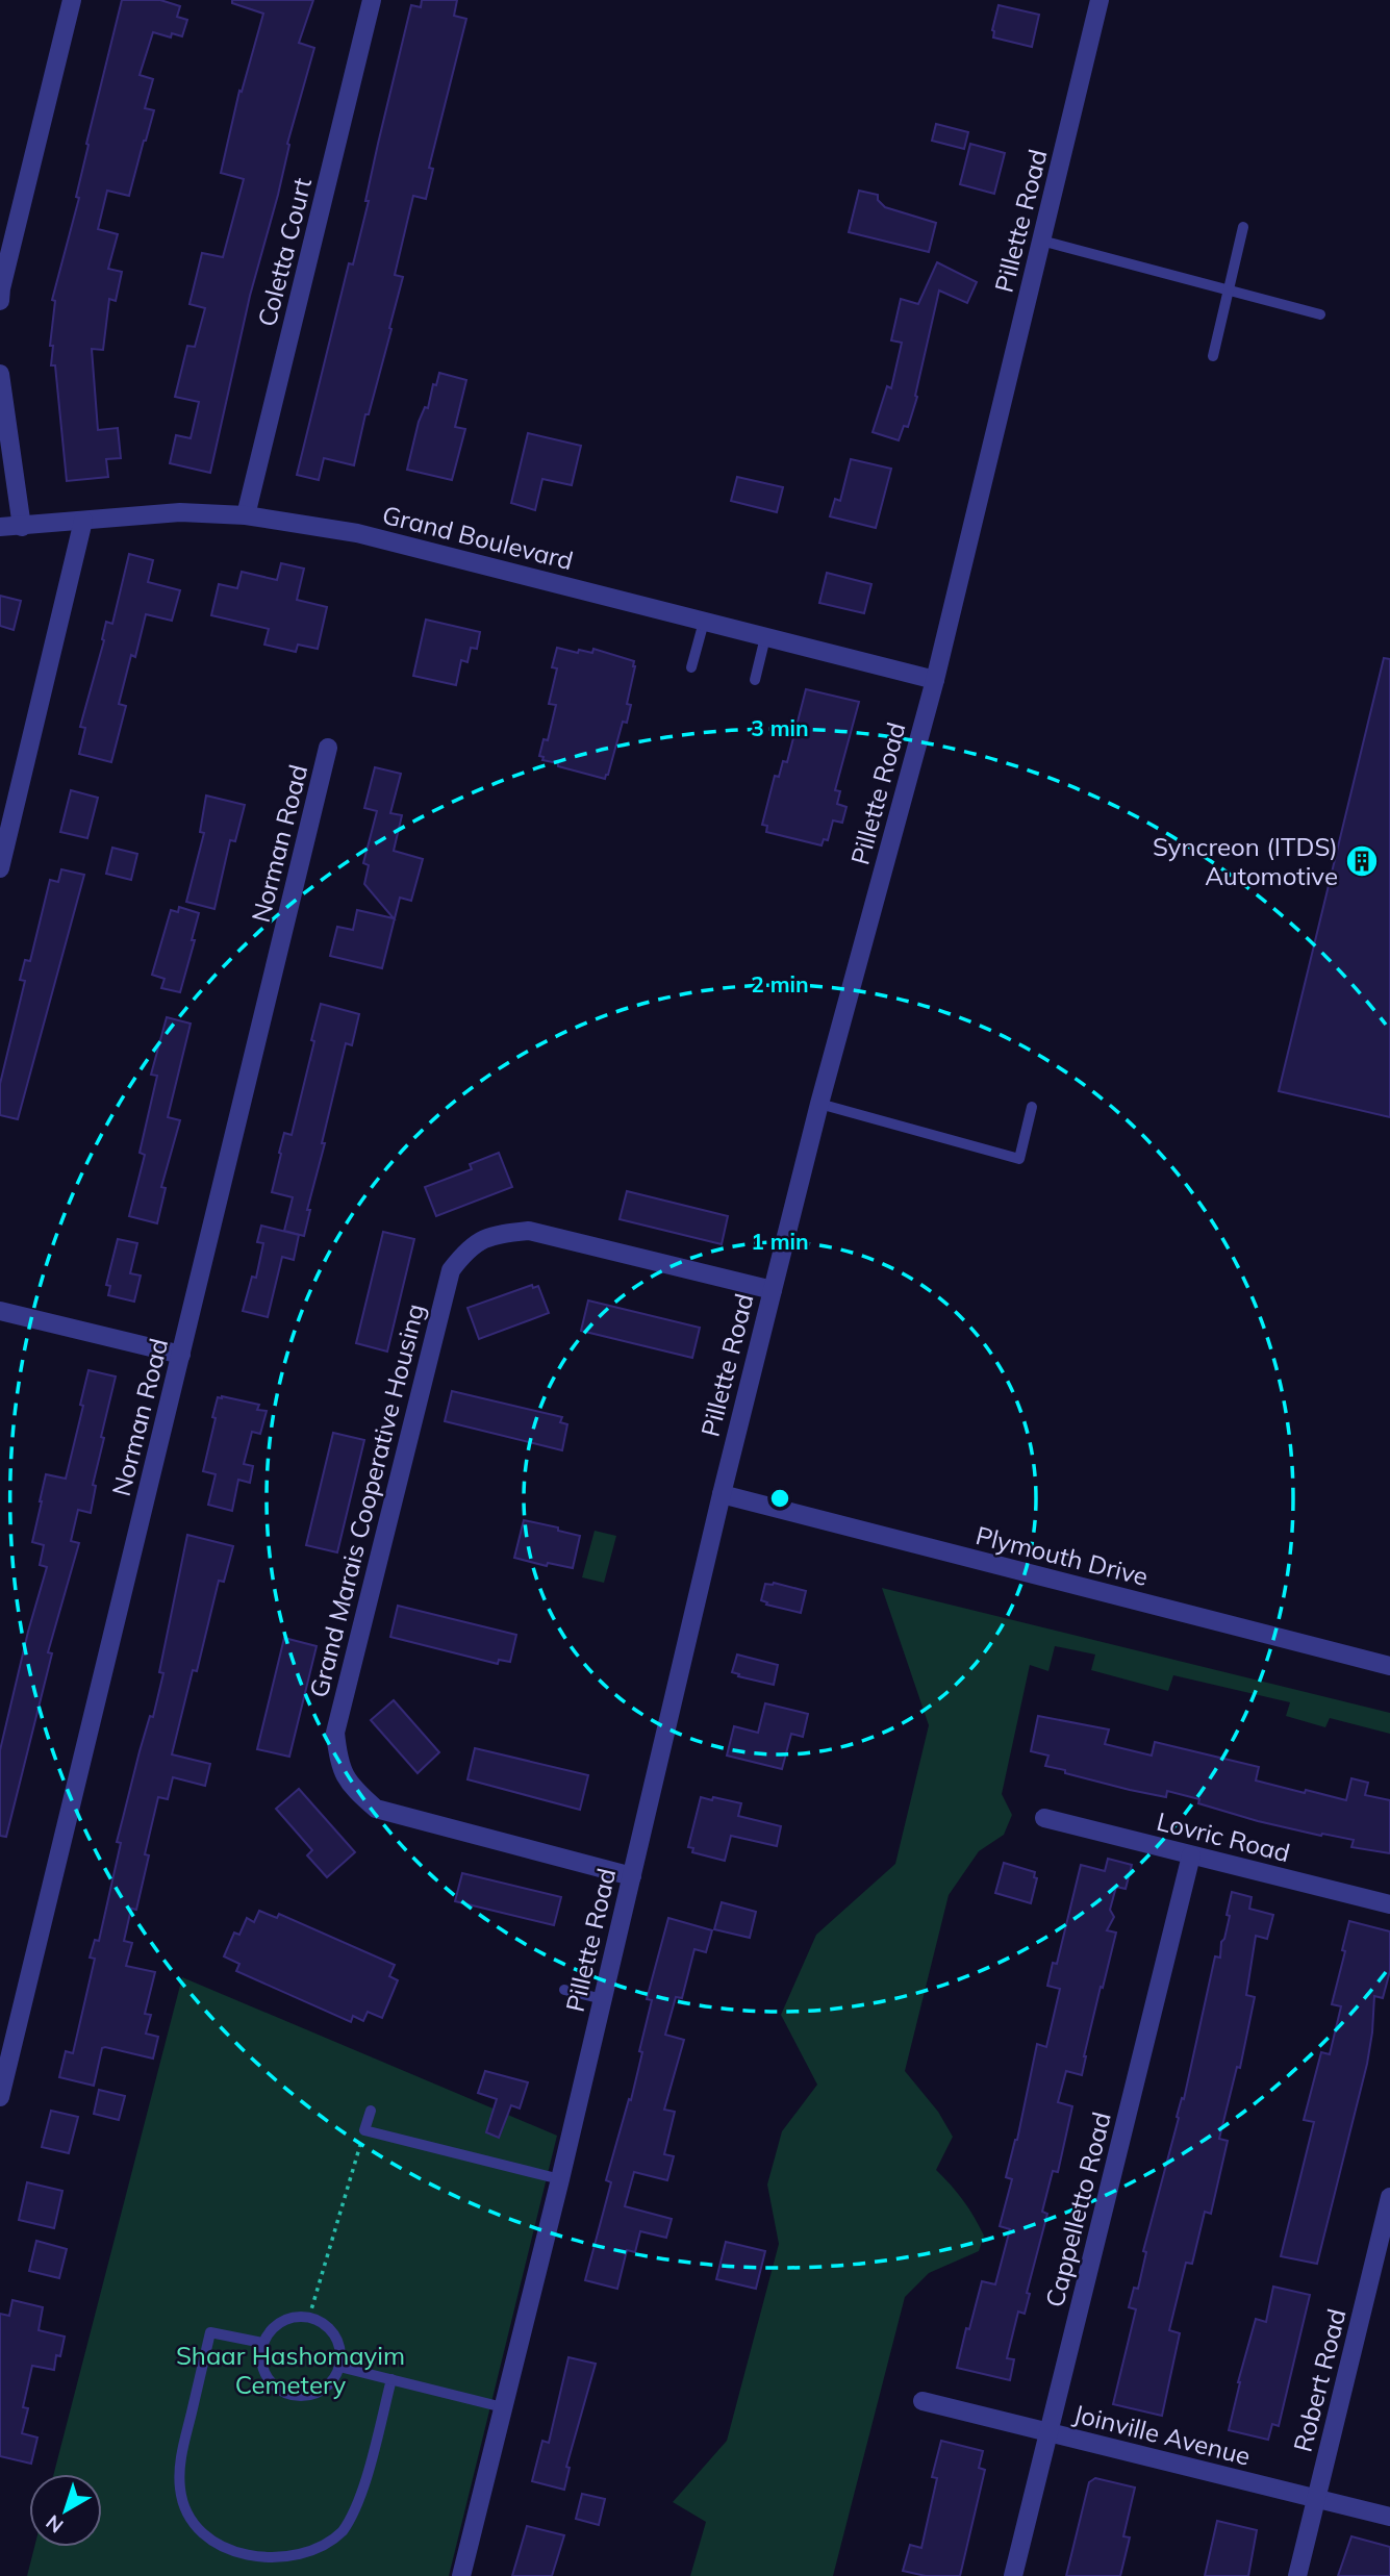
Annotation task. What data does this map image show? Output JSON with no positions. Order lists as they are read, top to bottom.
{
  "streets": {
    "street": [
      "Pillette Road",
      "Coletta Court",
      "Grand Boulevard",
      "Norman Road",
      "Grand Marais Cooperative Housing",
      "Plymouth Drive",
      "Lovric Road",
      "Cappelletto Road",
      "Robert Road",
      "Joinville Avenue"
    ]
  },
  "crossings": [
    ["Pillette Road", "Grand Boulevard"],
    ["Pillette Road", "Grand Marais Cooperative Housing"],
    ["Pillette Road", "Plymouth Drive"],
    ["Coletta Court", "Grand Boulevard"],
    ["Lovric Road", "Cappelletto Road"],
    ["Cappelletto Road", "Joinville Avenue"],
    ["Robert Road", "Joinville Avenue"]
  ],
  "parks": ["Shaar Hashomayim Cemetery"],
  "places": {
    "building": ["Syncreon (ITDS) Automotive"]
  },
  "north": "bottom left",
  "rings": ["3 min", "2 min", "1 min"]
}
